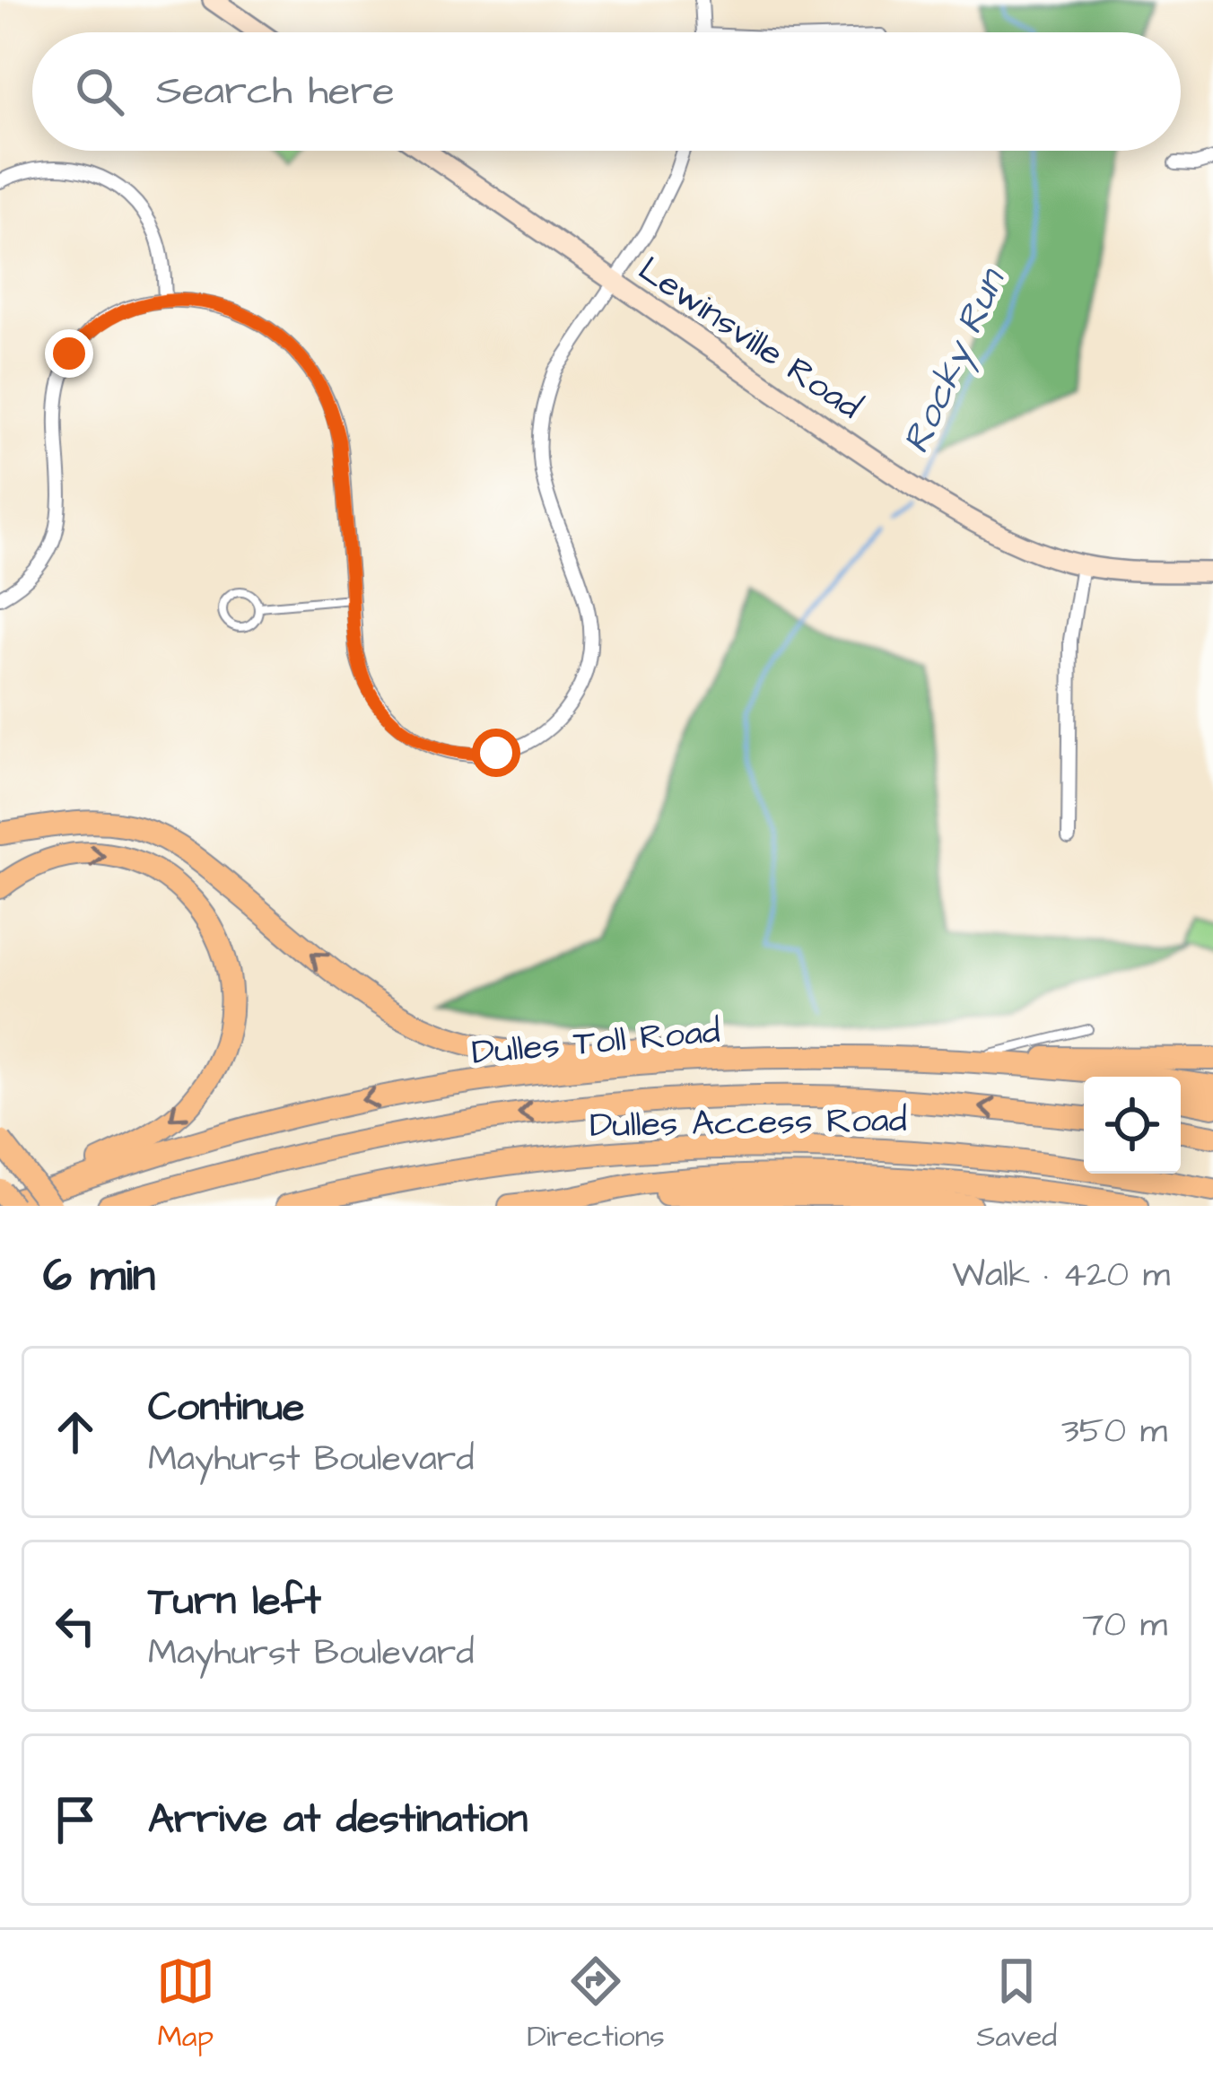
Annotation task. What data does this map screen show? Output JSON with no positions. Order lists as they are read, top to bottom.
{
  "streets": {
    "highway": ["Dulles Toll Road", "Dulles Access Road"],
    "main road": ["Lewinsville Road"]
  },
  "water": ["Rocky Run"],
  "page": {
    "search": "Search here",
    "heading": ["6 min", "Walk · 420 m"],
    "list": [
      ["Continue", "Mayhurst Boulevard", "350 m"],
      ["Turn left", "Mayhurst Boulevard", "70 m"],
      "Arrive at destination"
    ],
    "nav": ["Map", "Directions", "Saved"]
  }
}
